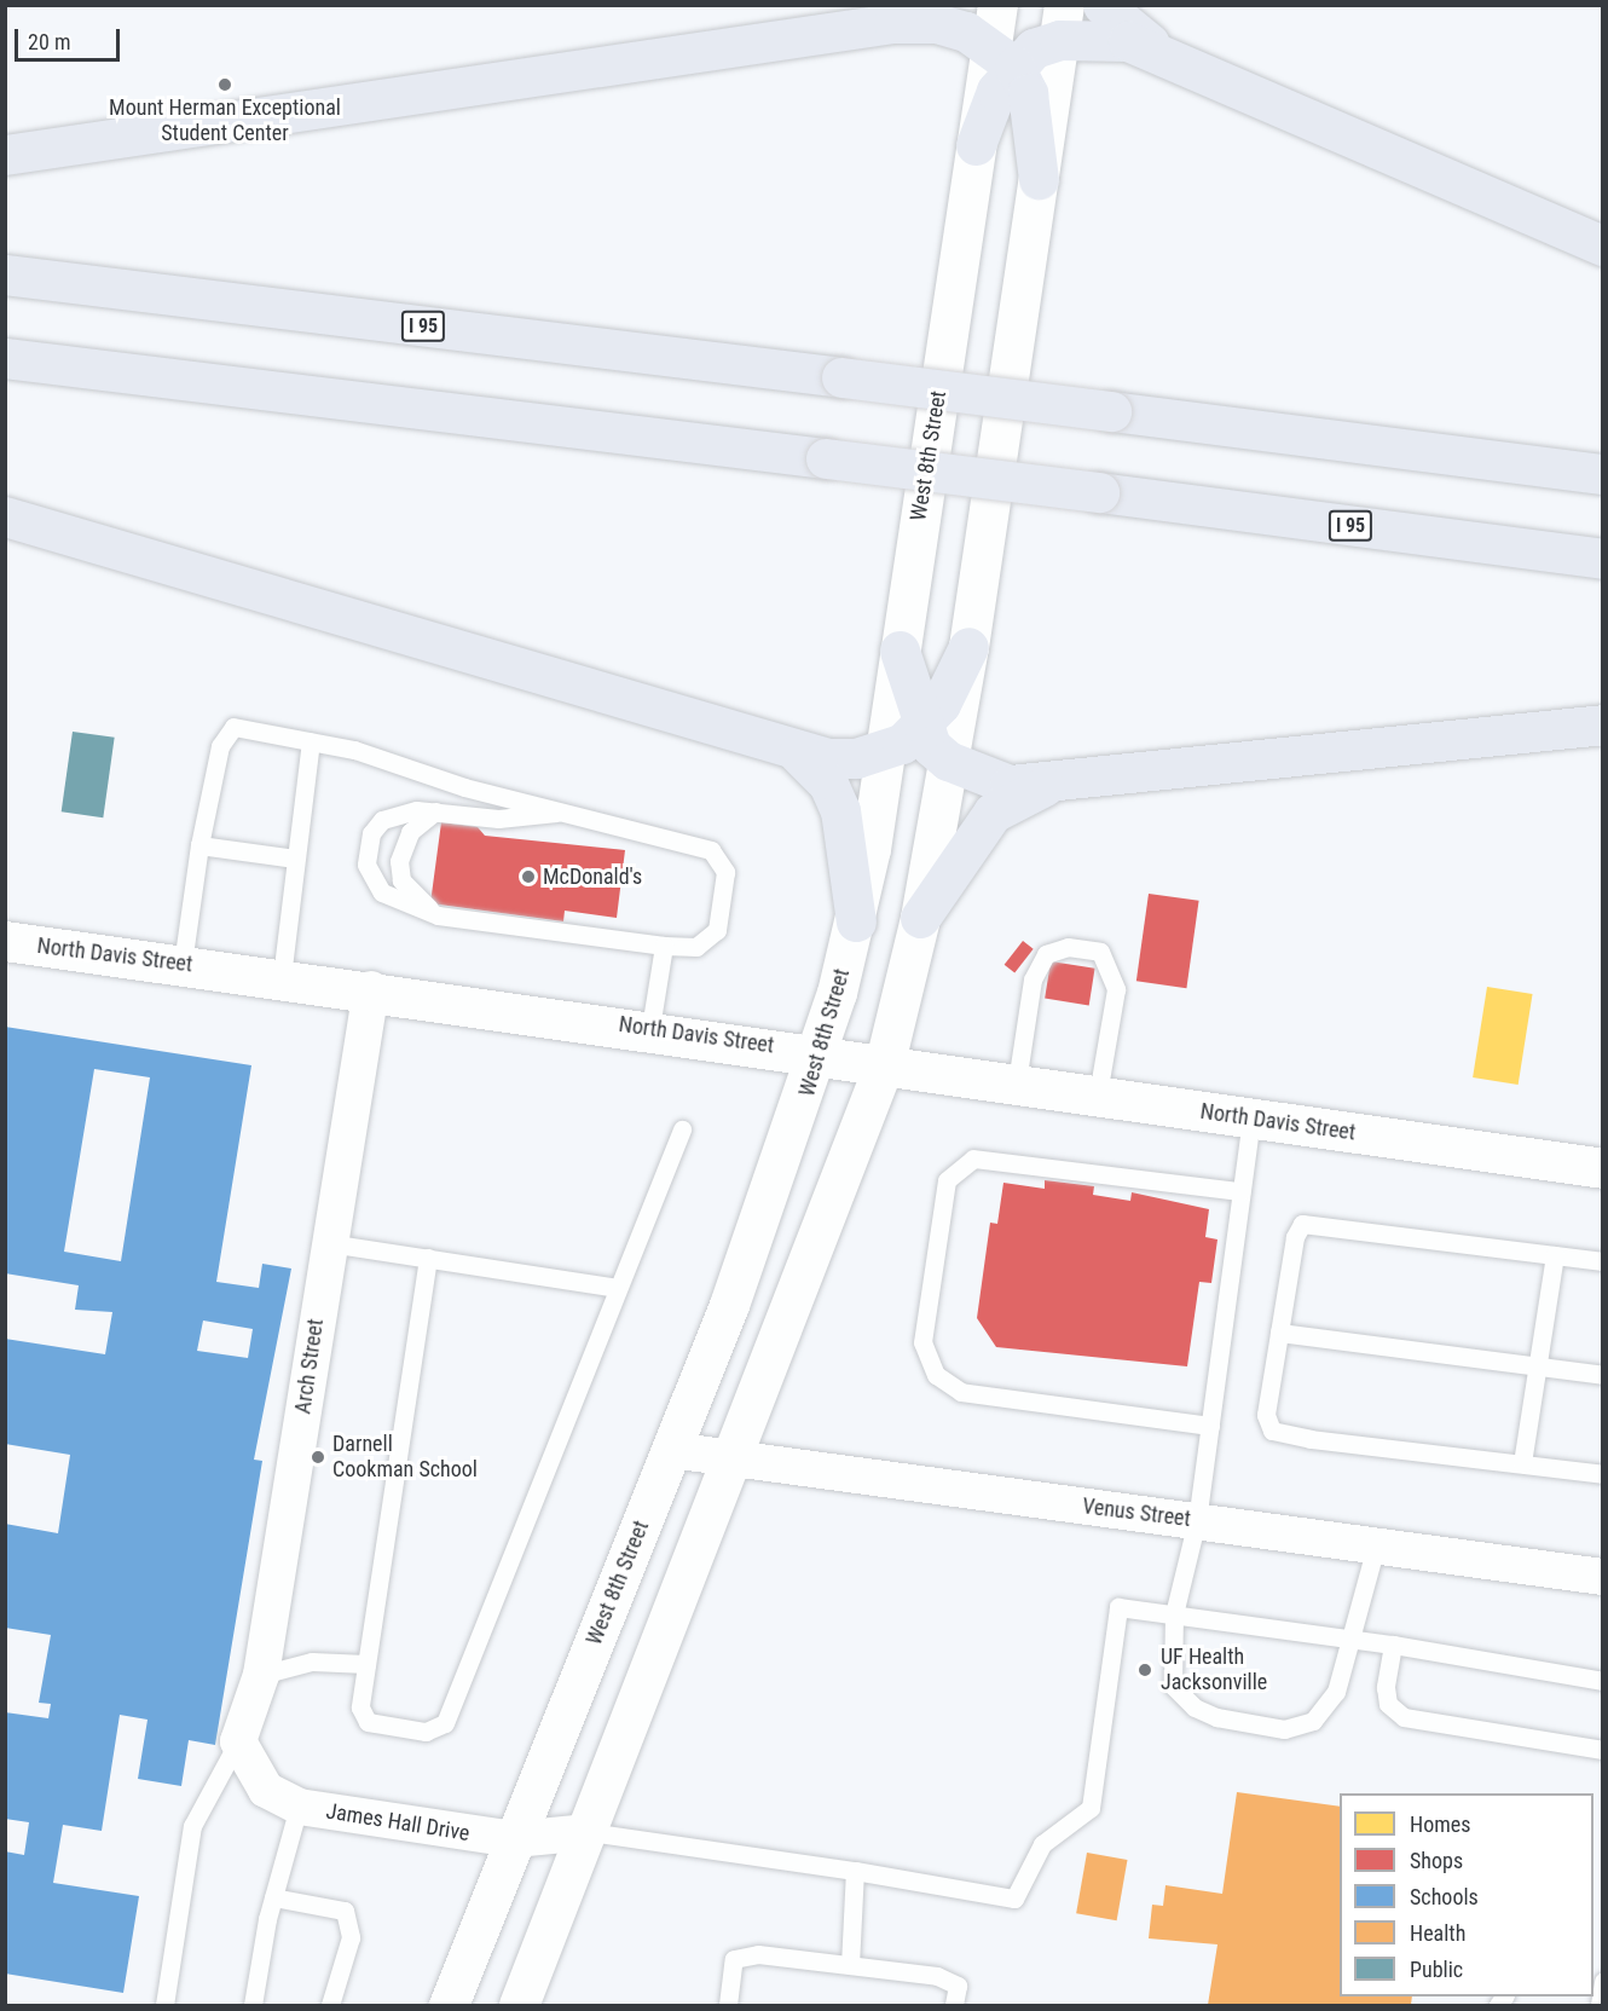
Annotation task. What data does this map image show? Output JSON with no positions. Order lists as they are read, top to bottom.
{
  "streets": {
    "highway": ["I 95"],
    "street": [
      "West 8th Street",
      "North Davis Street",
      "Arch Street",
      "Venus Street",
      "James Hall Drive"
    ]
  },
  "crossings": [
    ["West 8th Street", "North Davis Street"],
    ["West 8th Street", "Venus Street"],
    ["West 8th Street", "James Hall Drive"],
    ["North Davis Street", "Arch Street"],
    ["Arch Street", "James Hall Drive"]
  ],
  "places": [
    "Mount Herman Exceptional Student Center",
    "McDonald's",
    "Darnell Cookman School",
    "UF Health Jacksonville"
  ],
  "legend": [
    "Homes",
    "Shops",
    "Schools",
    "Health",
    "Public"
  ],
  "scale_bar": "20 m"
}
